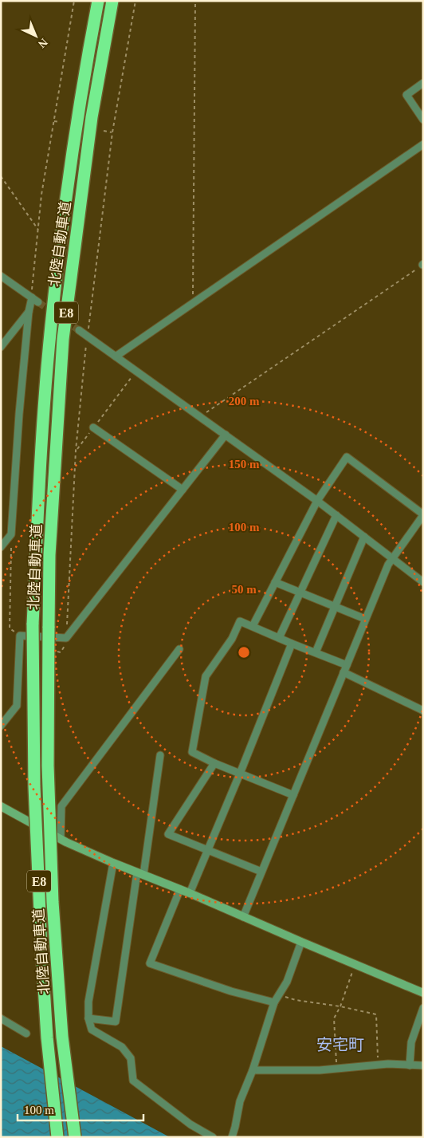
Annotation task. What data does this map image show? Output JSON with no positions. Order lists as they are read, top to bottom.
{
  "streets": {
    "highway": ["北陸自動車道", "E8"]
  },
  "districts": ["安宅町"],
  "scale_bar": "100 m",
  "north": "bottom right",
  "rings": [
    "200 m",
    "150 m",
    "100 m",
    "50 m"
  ]
}
